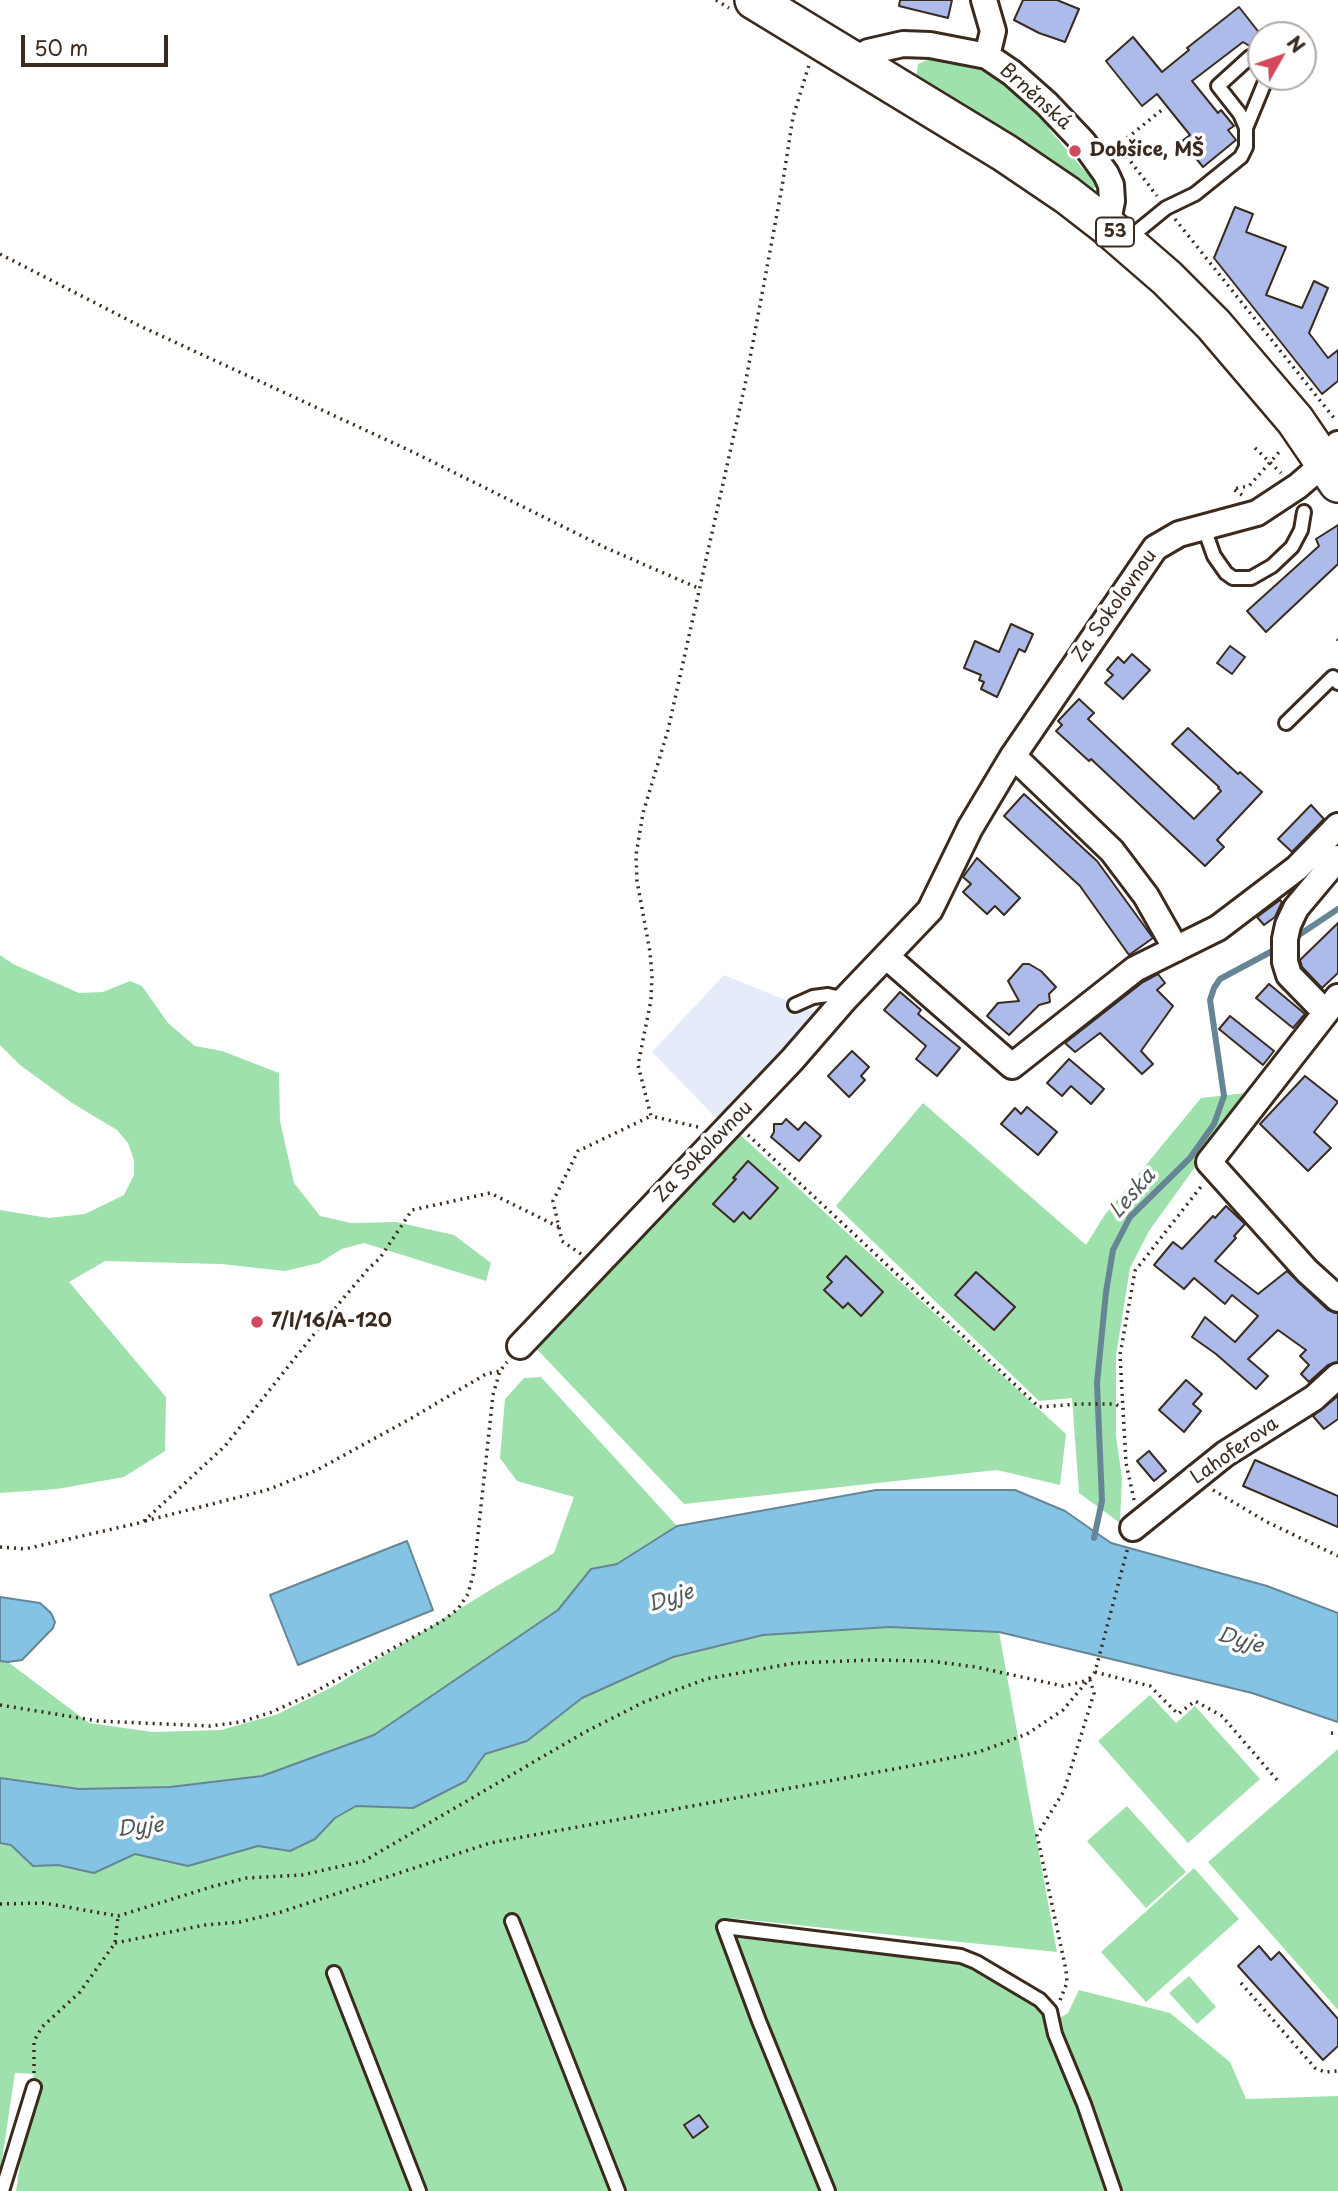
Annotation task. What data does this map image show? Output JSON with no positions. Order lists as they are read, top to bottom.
{
  "streets": {
    "main road": ["53"],
    "street": ["Brněnská", "Za Sokolovnou", "Lahoferova"]
  },
  "crossings": [
    ["Brněnská", "53"],
    ["53", "Za Sokolovnou"]
  ],
  "water": ["Leska", "Dyje"],
  "places": ["Dobšice, MŠ", "7/I/16/A-120"],
  "scale_bar": "50 m",
  "north": "top right"
}
